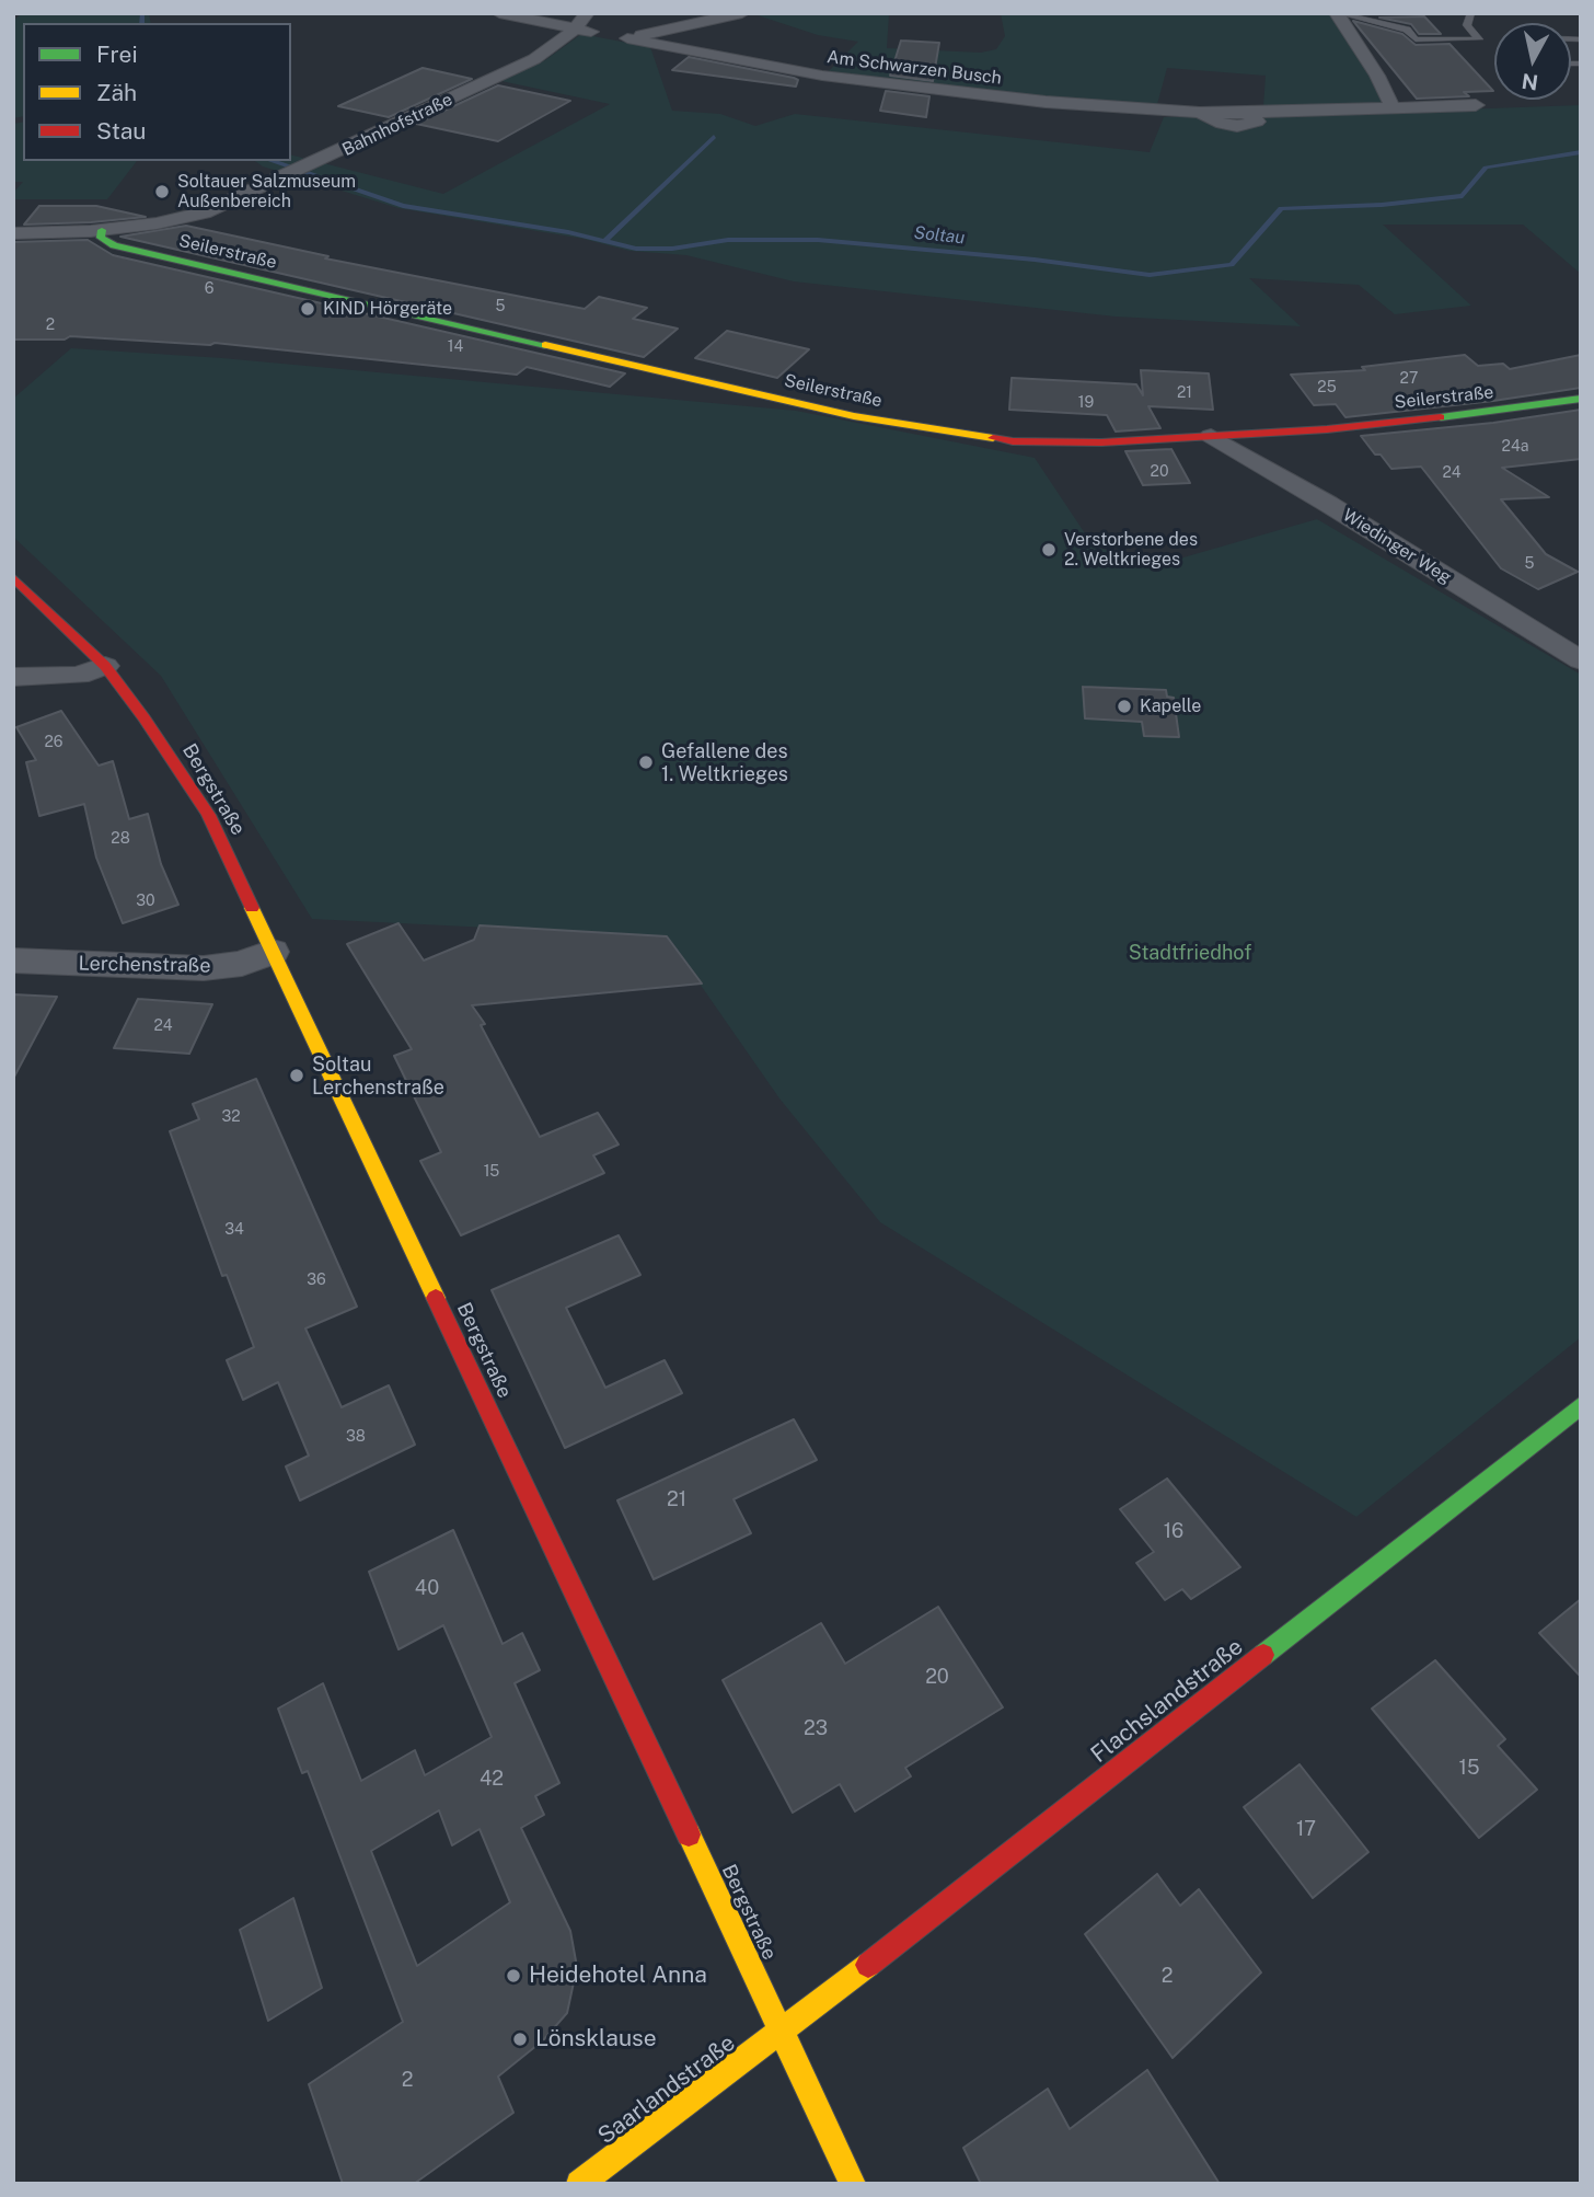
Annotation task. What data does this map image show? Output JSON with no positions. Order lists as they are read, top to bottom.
{
  "streets": {
    "street": [
      "Am Schwarzen Busch",
      "Bahnhofstraße",
      "Seilerstraße",
      "Wiedinger Weg",
      "Bergstraße",
      "Lerchenstraße",
      "Flachslandstraße",
      "Saarlandstraße"
    ]
  },
  "crossings": [
    ["Am Schwarzen Busch", "Bahnhofstraße"],
    ["Bahnhofstraße", "Seilerstraße"],
    ["Seilerstraße", "Wiedinger Weg"],
    ["Bergstraße", "Lerchenstraße"],
    ["Bergstraße", "Flachslandstraße"],
    ["Bergstraße", "Saarlandstraße"],
    ["Flachslandstraße", "Saarlandstraße"]
  ],
  "water": ["Soltau"],
  "parks": ["Stadtfriedhof"],
  "places": [
    "Soltauer Salzmuseum Außenbereich",
    "KIND Hörgeräte",
    "Verstorbene des 2. Weltkrieges",
    "Kapelle",
    "Gefallene des 1. Weltkrieges",
    "Soltau Lerchenstraße",
    "Heidehotel Anna",
    "Lönsklause"
  ],
  "house_numbers": [
    "6",
    "5",
    "2",
    "14",
    "27",
    "25",
    "21",
    "19",
    "24a",
    "20",
    "24",
    "5",
    "26",
    "28",
    "30",
    "24",
    "32",
    "15",
    "34",
    "36",
    "38",
    "21",
    "16",
    "40",
    "20",
    "23",
    "15",
    "42",
    "17",
    "2",
    "2"
  ],
  "legend": ["Frei", "Zäh", "Stau"],
  "north": "bottom"
}
